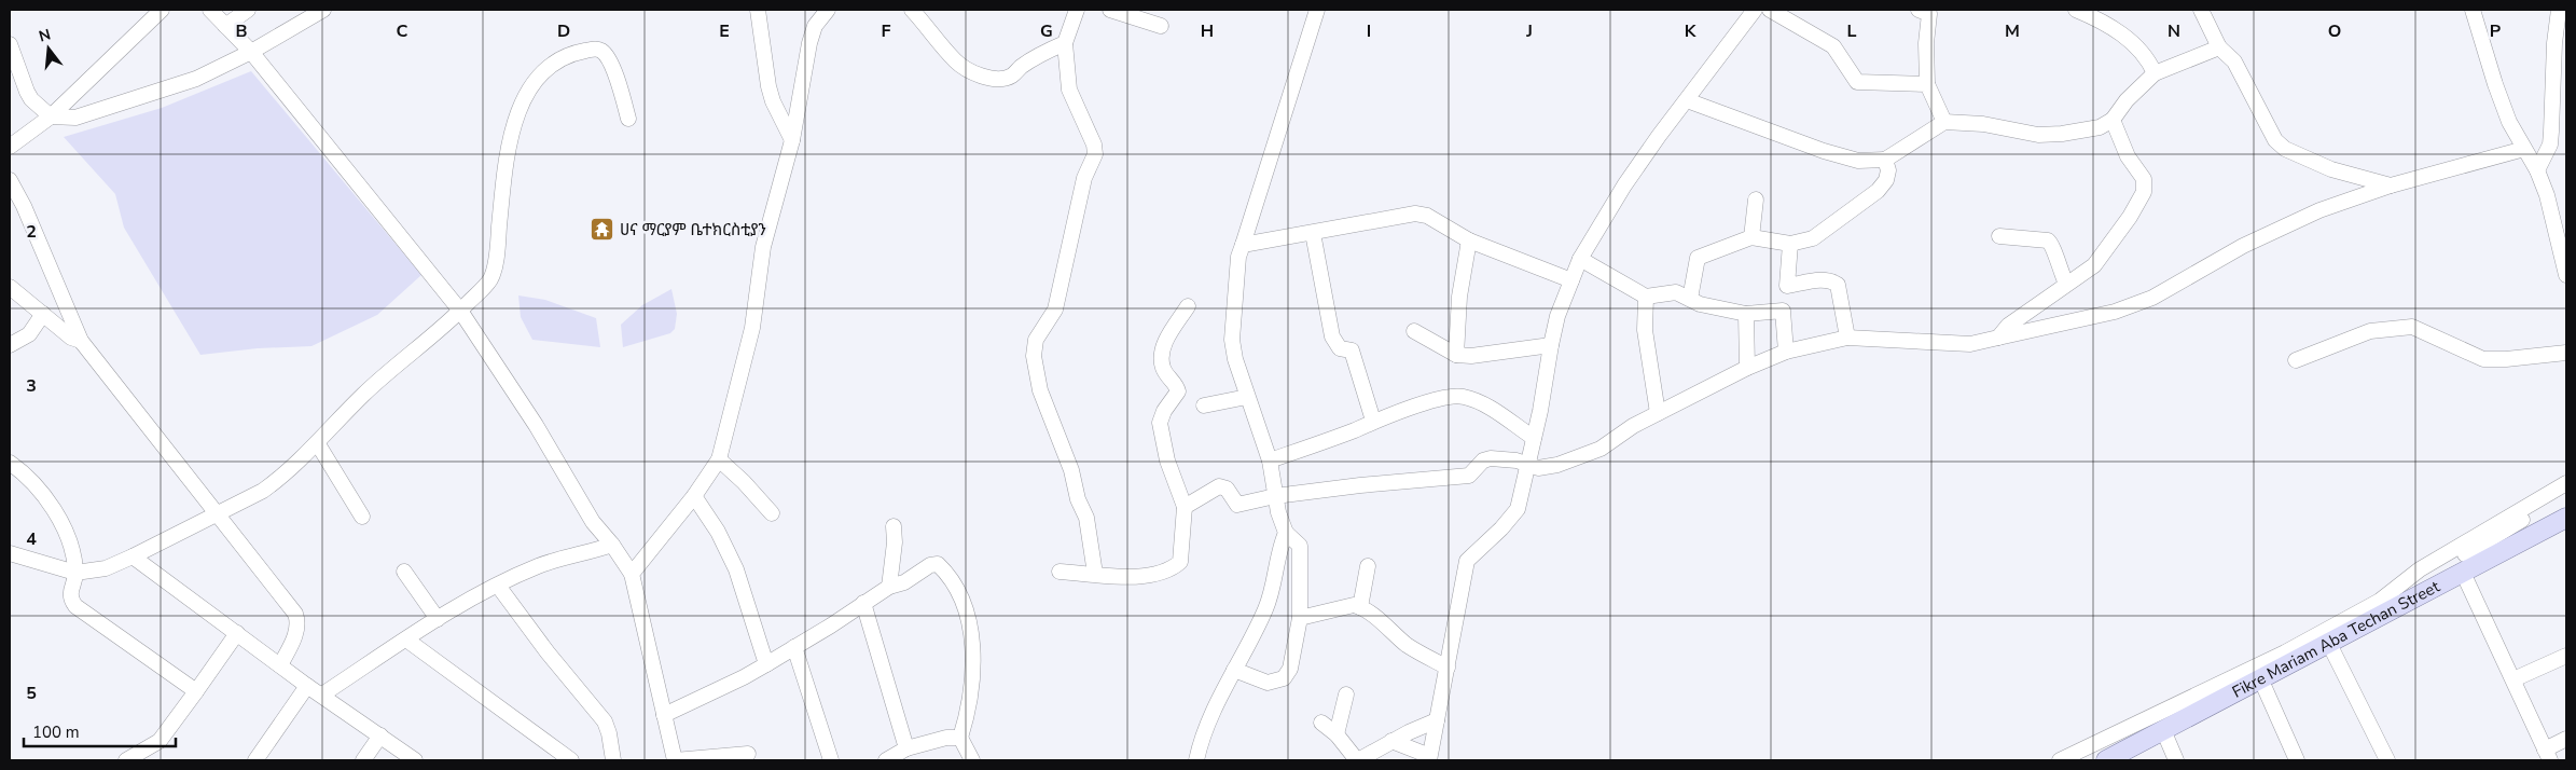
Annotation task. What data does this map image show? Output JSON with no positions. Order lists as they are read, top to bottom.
{
  "streets": {
    "main road": ["Fikre Mariam Aba Techan Street"]
  },
  "places": {
    "temple": ["ሀና ማርያም ቤተክርስቲያን"]
  },
  "scale_bar": "100 m",
  "north": "top",
  "grid": {
    "columns": [
      "B",
      "C",
      "D",
      "E",
      "F",
      "G",
      "H",
      "I",
      "J",
      "K",
      "L",
      "M",
      "N",
      "O",
      "P"
    ],
    "rows": [
      "2",
      "3",
      "4",
      "5"
    ]
  }
}
